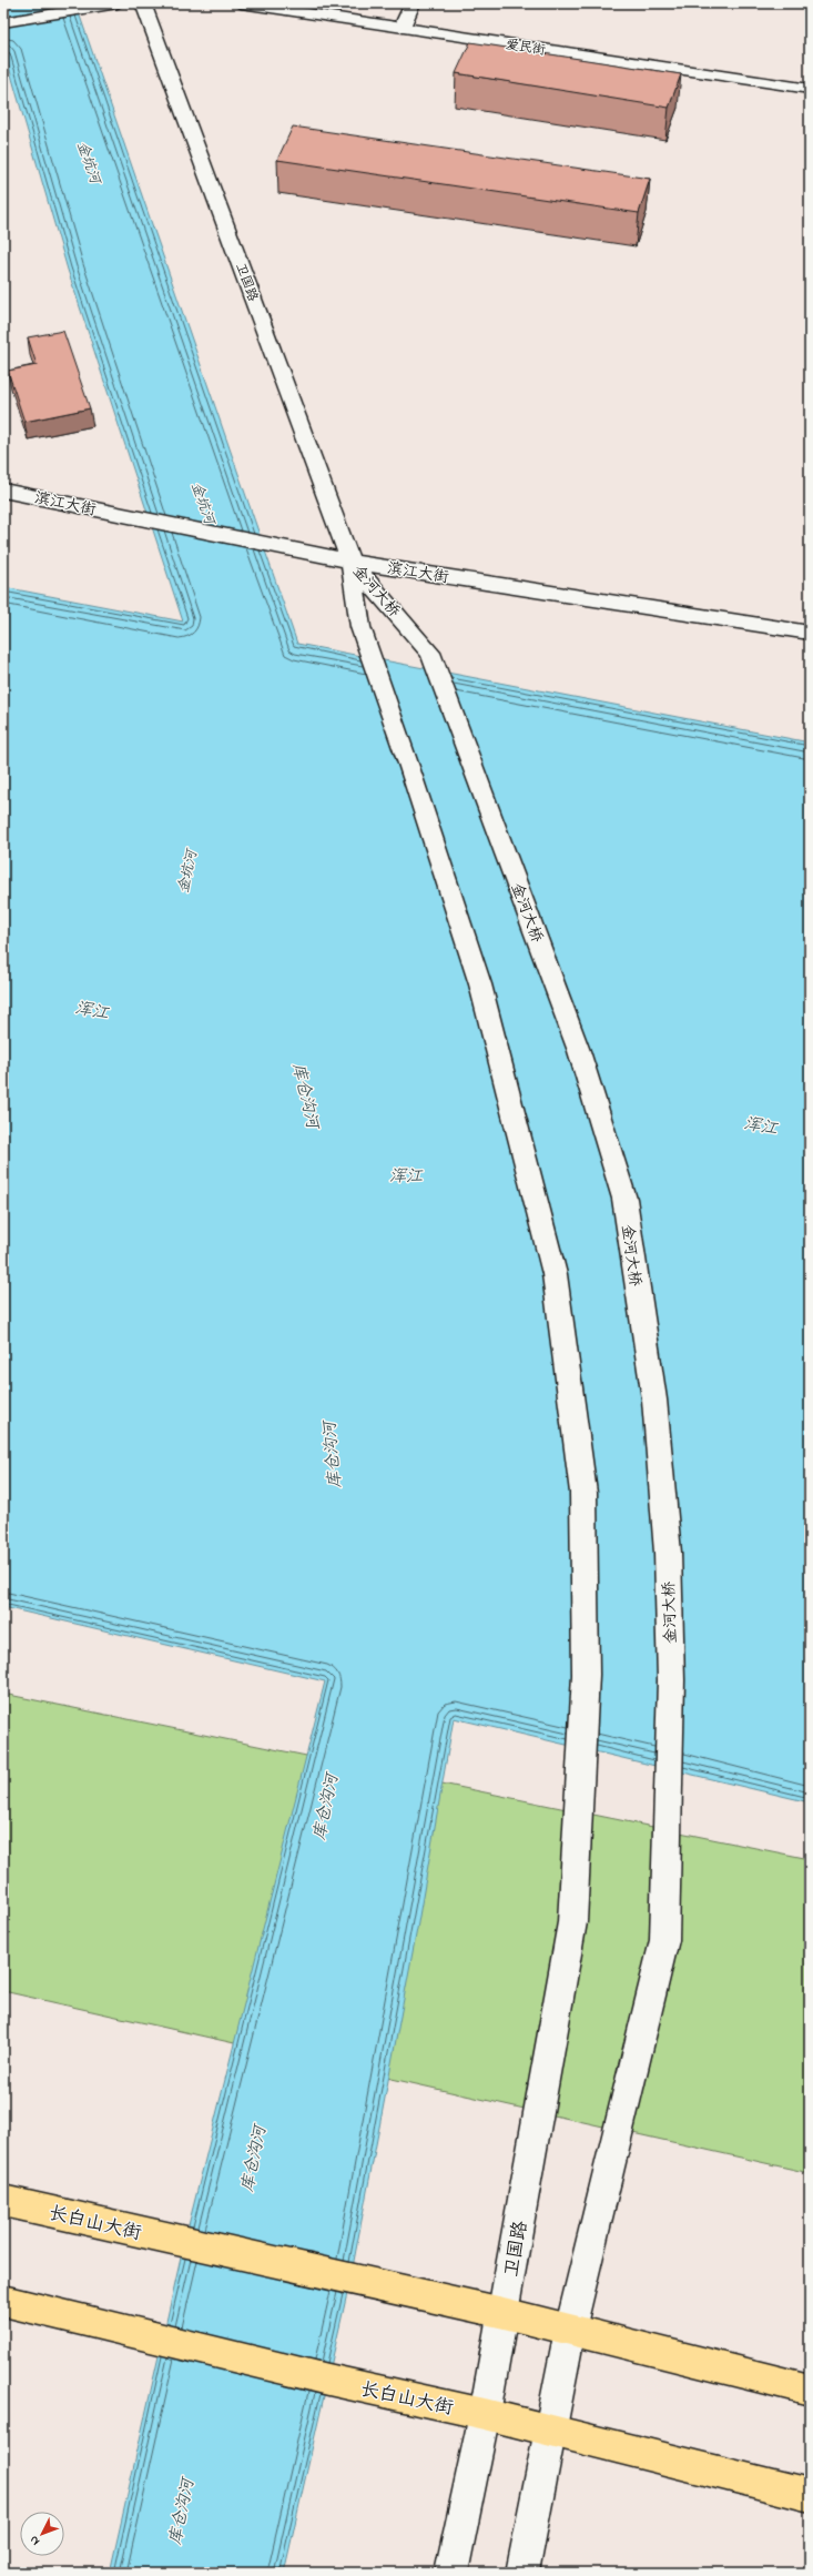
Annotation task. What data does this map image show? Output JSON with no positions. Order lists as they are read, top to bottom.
{
  "streets": {
    "main road": ["长白山大街"],
    "street": [
      "爱民街",
      "卫国路",
      "滨江大街",
      "金河大桥"
    ]
  },
  "crossings": [
    ["卫国路", "滨江大街"],
    ["卫国路", "金河大桥"],
    ["卫国路", "长白山大街"],
    ["滨江大街", "金河大桥"],
    ["金河大桥", "长白山大街"]
  ],
  "water": ["金坑河", "浑江", "库仓沟河"],
  "north": "bottom left"
}
